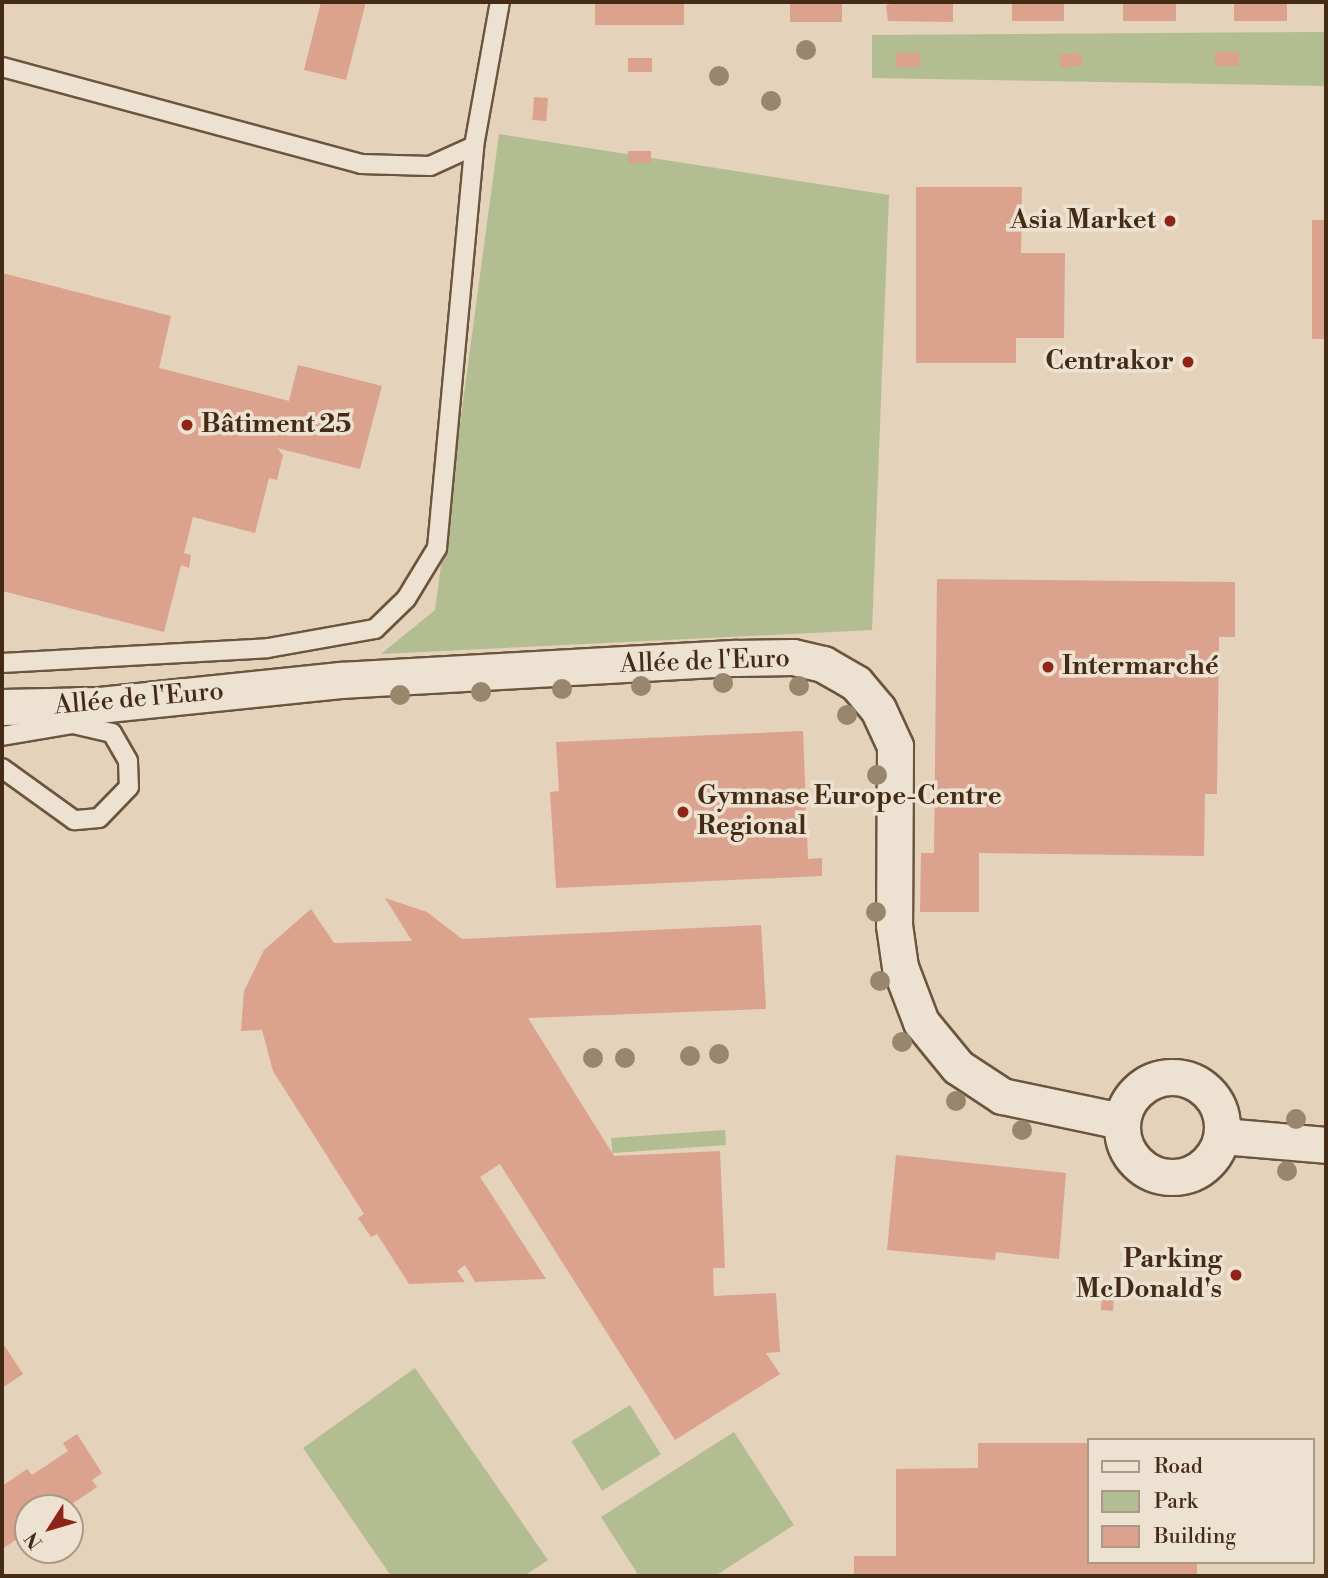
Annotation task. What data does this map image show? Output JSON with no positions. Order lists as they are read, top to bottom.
{
  "streets": {
    "street": ["Allée de l'Euro"]
  },
  "places": [
    "Asia Market",
    "Centrakor",
    "Bâtiment 25",
    "Intermarché",
    "Gymnase Europe-Centre Regional",
    "Parking McDonald's"
  ],
  "legend": ["Road", "Park", "Building"],
  "north": "bottom left"
}
